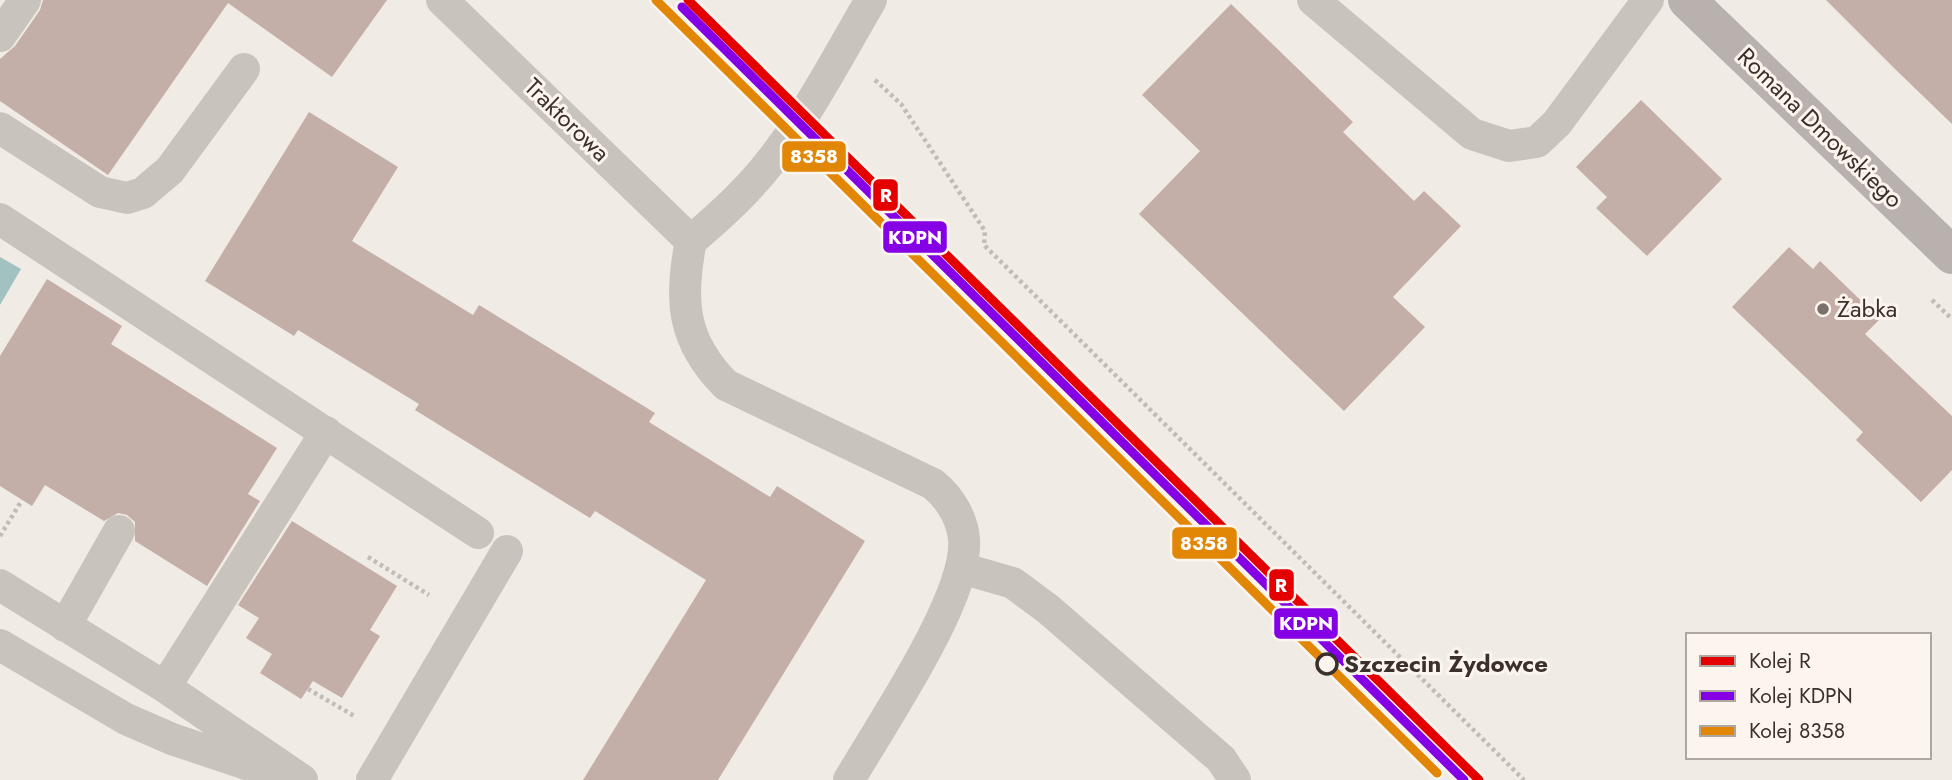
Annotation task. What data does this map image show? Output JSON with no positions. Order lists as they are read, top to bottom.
{
  "streets": {
    "main road": ["Romana Dmowskiego"],
    "lane": ["Traktorowa"]
  },
  "places": ["Żabka", "Szczecin Żydowce"],
  "lines": ["rail line R", "rail line 8358", "rail line KDPN"],
  "legend": ["Kolej R", "Kolej KDPN", "Kolej 8358"]
}
